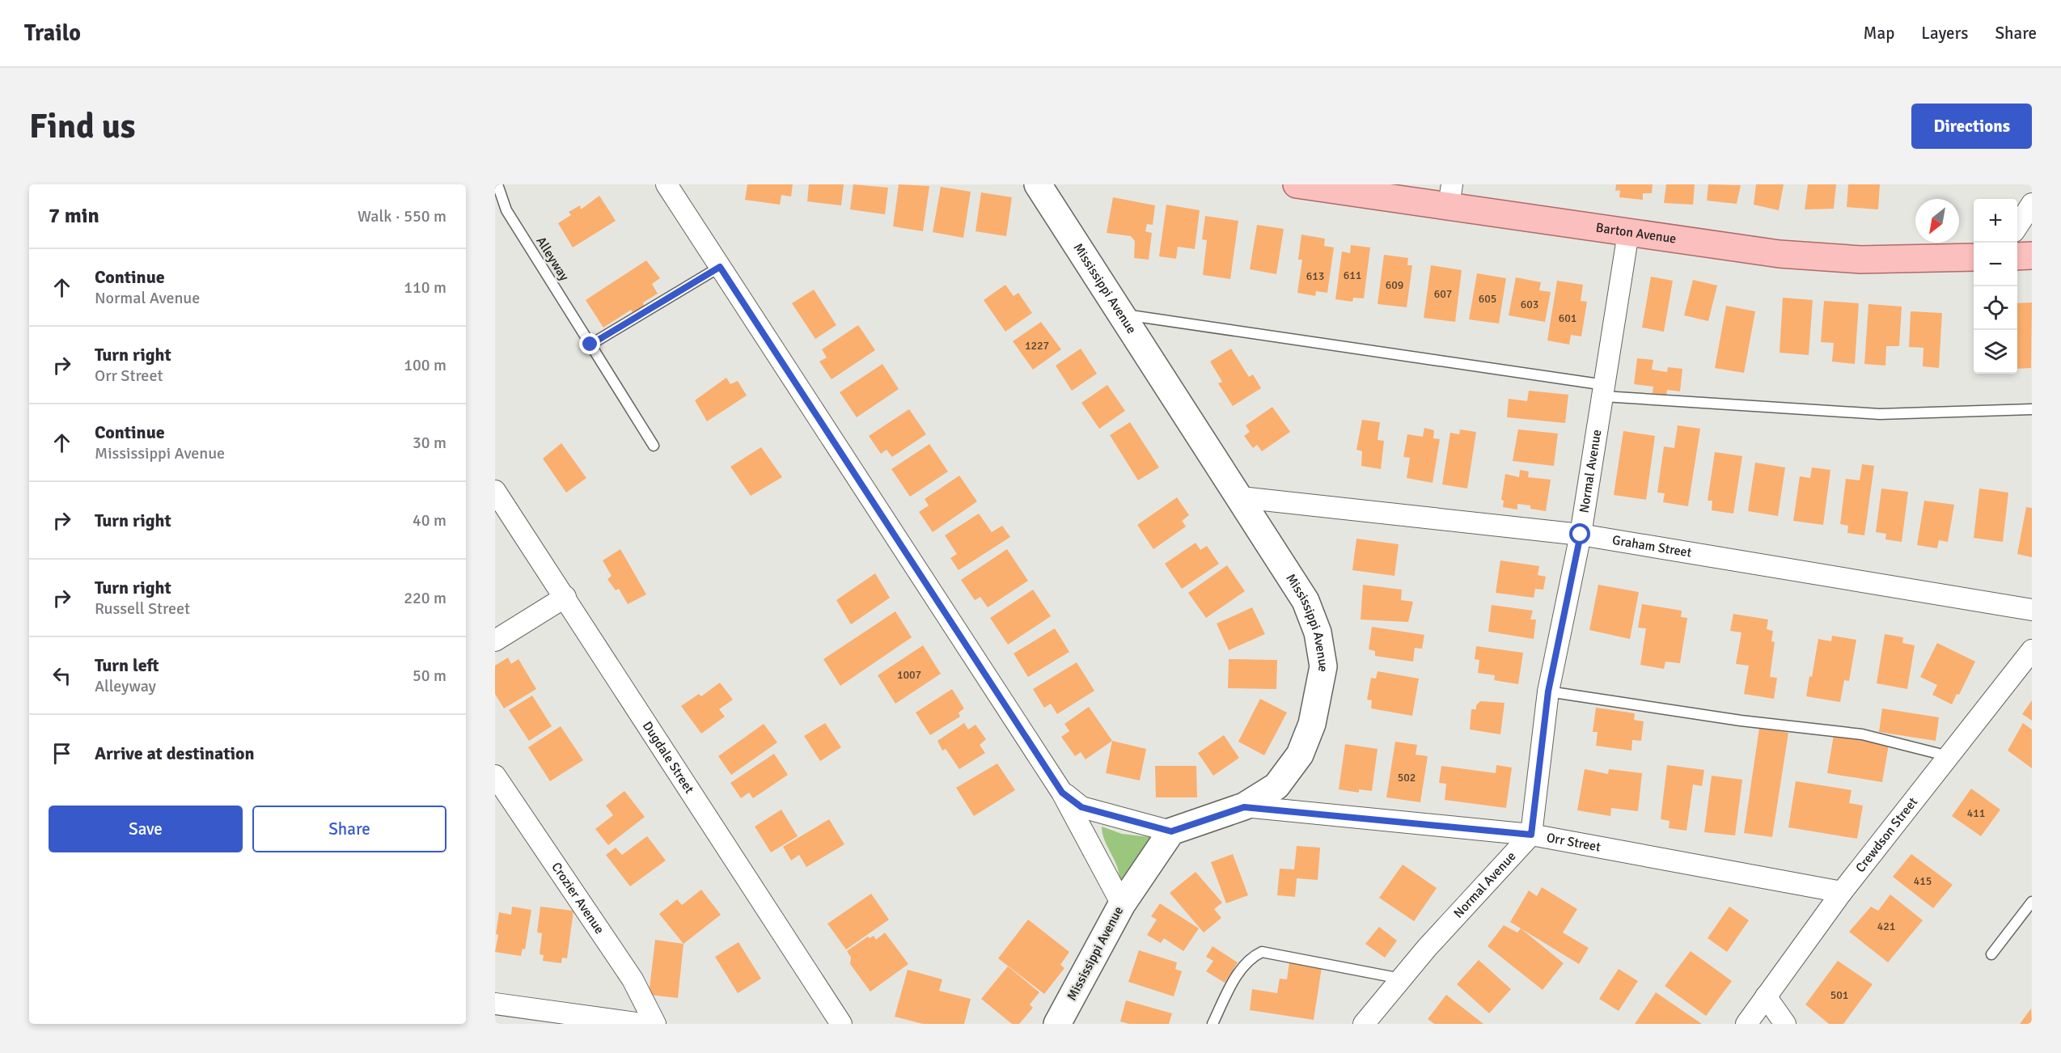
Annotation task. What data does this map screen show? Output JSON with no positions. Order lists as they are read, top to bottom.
{
  "streets": {
    "main road": ["Barton Avenue"],
    "street": [
      "Mississippi Avenue",
      "Normal Avenue",
      "Graham Street",
      "Dugdale Street",
      "Crewdson Street",
      "Orr Street",
      "Crozier Avenue"
    ],
    "lane": ["Alleyway"]
  },
  "crossings": [
    ["Barton Avenue", "Normal Avenue"],
    ["Mississippi Avenue", "Graham Street"],
    ["Mississippi Avenue", "Orr Street"],
    ["Normal Avenue", "Graham Street"],
    ["Normal Avenue", "Orr Street"],
    ["Crewdson Street", "Orr Street"]
  ],
  "house_numbers": [
    "611",
    "613",
    "609",
    "607",
    "605",
    "603",
    "601",
    "1227",
    "1007",
    "502",
    "411",
    "415",
    "421",
    "501"
  ],
  "north": "bottom left",
  "page": {
    "header": "Trailo",
    "nav": ["Map", "Layers", "Share"],
    "buttons": [
      "Directions",
      ["Save", "Share"]
    ],
    "title": "Find us",
    "heading": ["7 min", "Walk · 550 m"],
    "map_buttons": ["+", "−"],
    "list": [
      ["Continue", "Normal Avenue", "110 m"],
      ["Turn right", "Orr Street", "100 m"],
      ["Continue", "Mississippi Avenue", "30 m"],
      ["Turn right", "40 m"],
      ["Turn right", "Russell Street", "220 m"],
      ["Turn left", "Alleyway", "50 m"],
      "Arrive at destination"
    ]
  }
}
